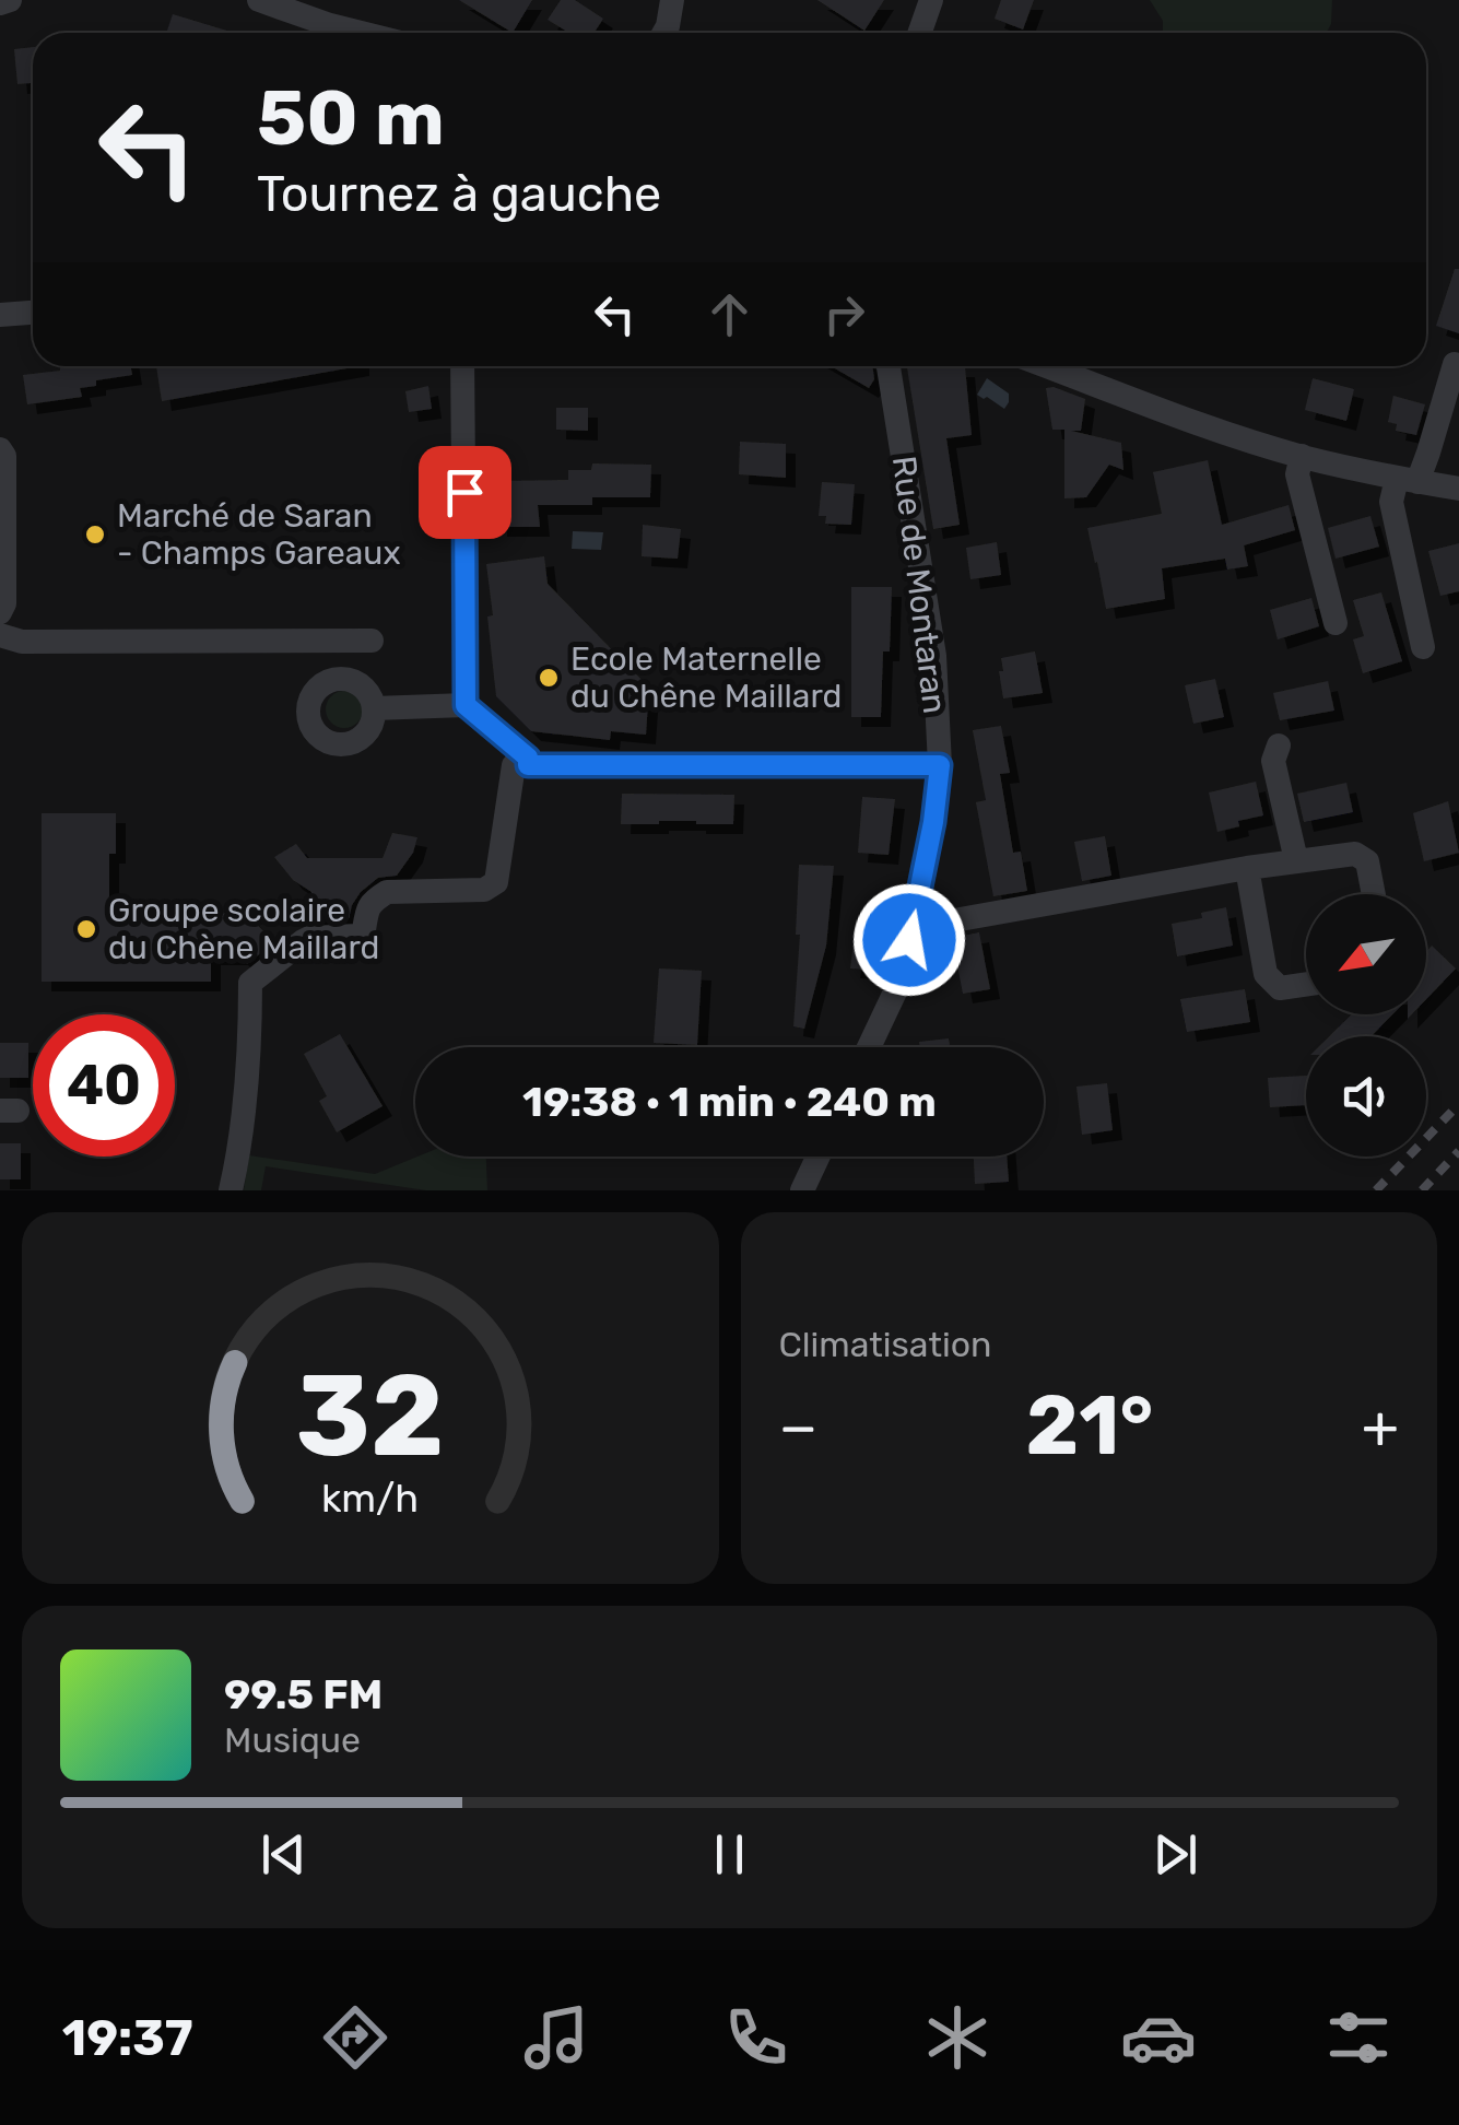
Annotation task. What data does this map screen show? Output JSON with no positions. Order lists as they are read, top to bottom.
{
  "streets": {
    "street": ["Rue de Montaran"]
  },
  "places": ["Marché de Saran - Champs Gareaux", "Ecole Maternelle du Chêne Maillard", "Groupe scolaire du Chène Maillard"],
  "north": "bottom left",
  "page": {
    "turn": ["50 m", "Tournez à gauche"],
    "limit": "40",
    "trip": "19:38 · 1 min · 240 m",
    "tile": "Climatisation",
    "heat": ["−", "21°", "+"],
    "song": ["99.5 FM", "Musique"],
    "tabs": "19:37",
    "gauge": ["32", "km/h"]
  }
}
